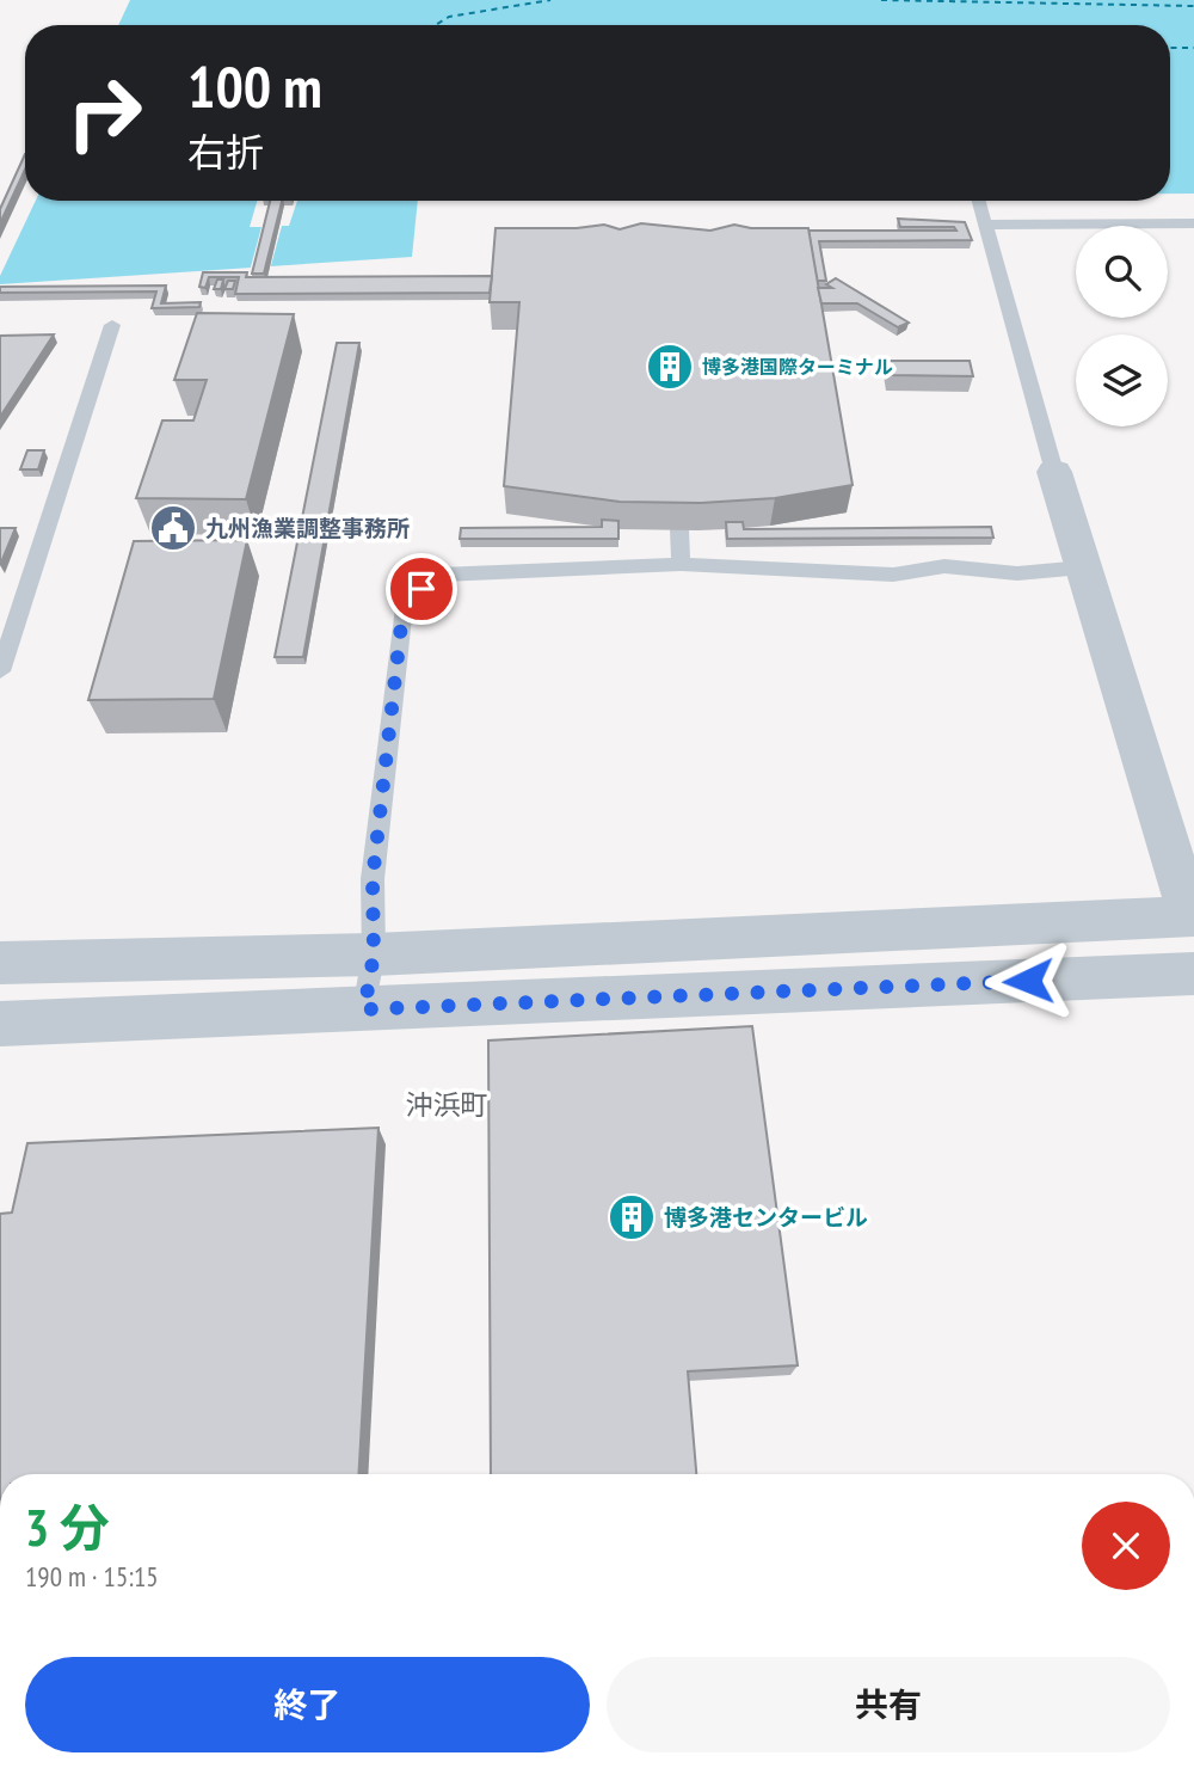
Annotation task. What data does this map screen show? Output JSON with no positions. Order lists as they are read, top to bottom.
{
  "districts": ["沖浜町"],
  "places": {
    "building": ["博多港国際ターミナル", "博多港センタービル"],
    "public building": ["九州漁業調整事務所"]
  },
  "page": {
    "turn": ["100 m", "右折"],
    "heading": ["3 分", "190 m · 15:15"],
    "buttons": ["終了", "共有"]
  }
}
